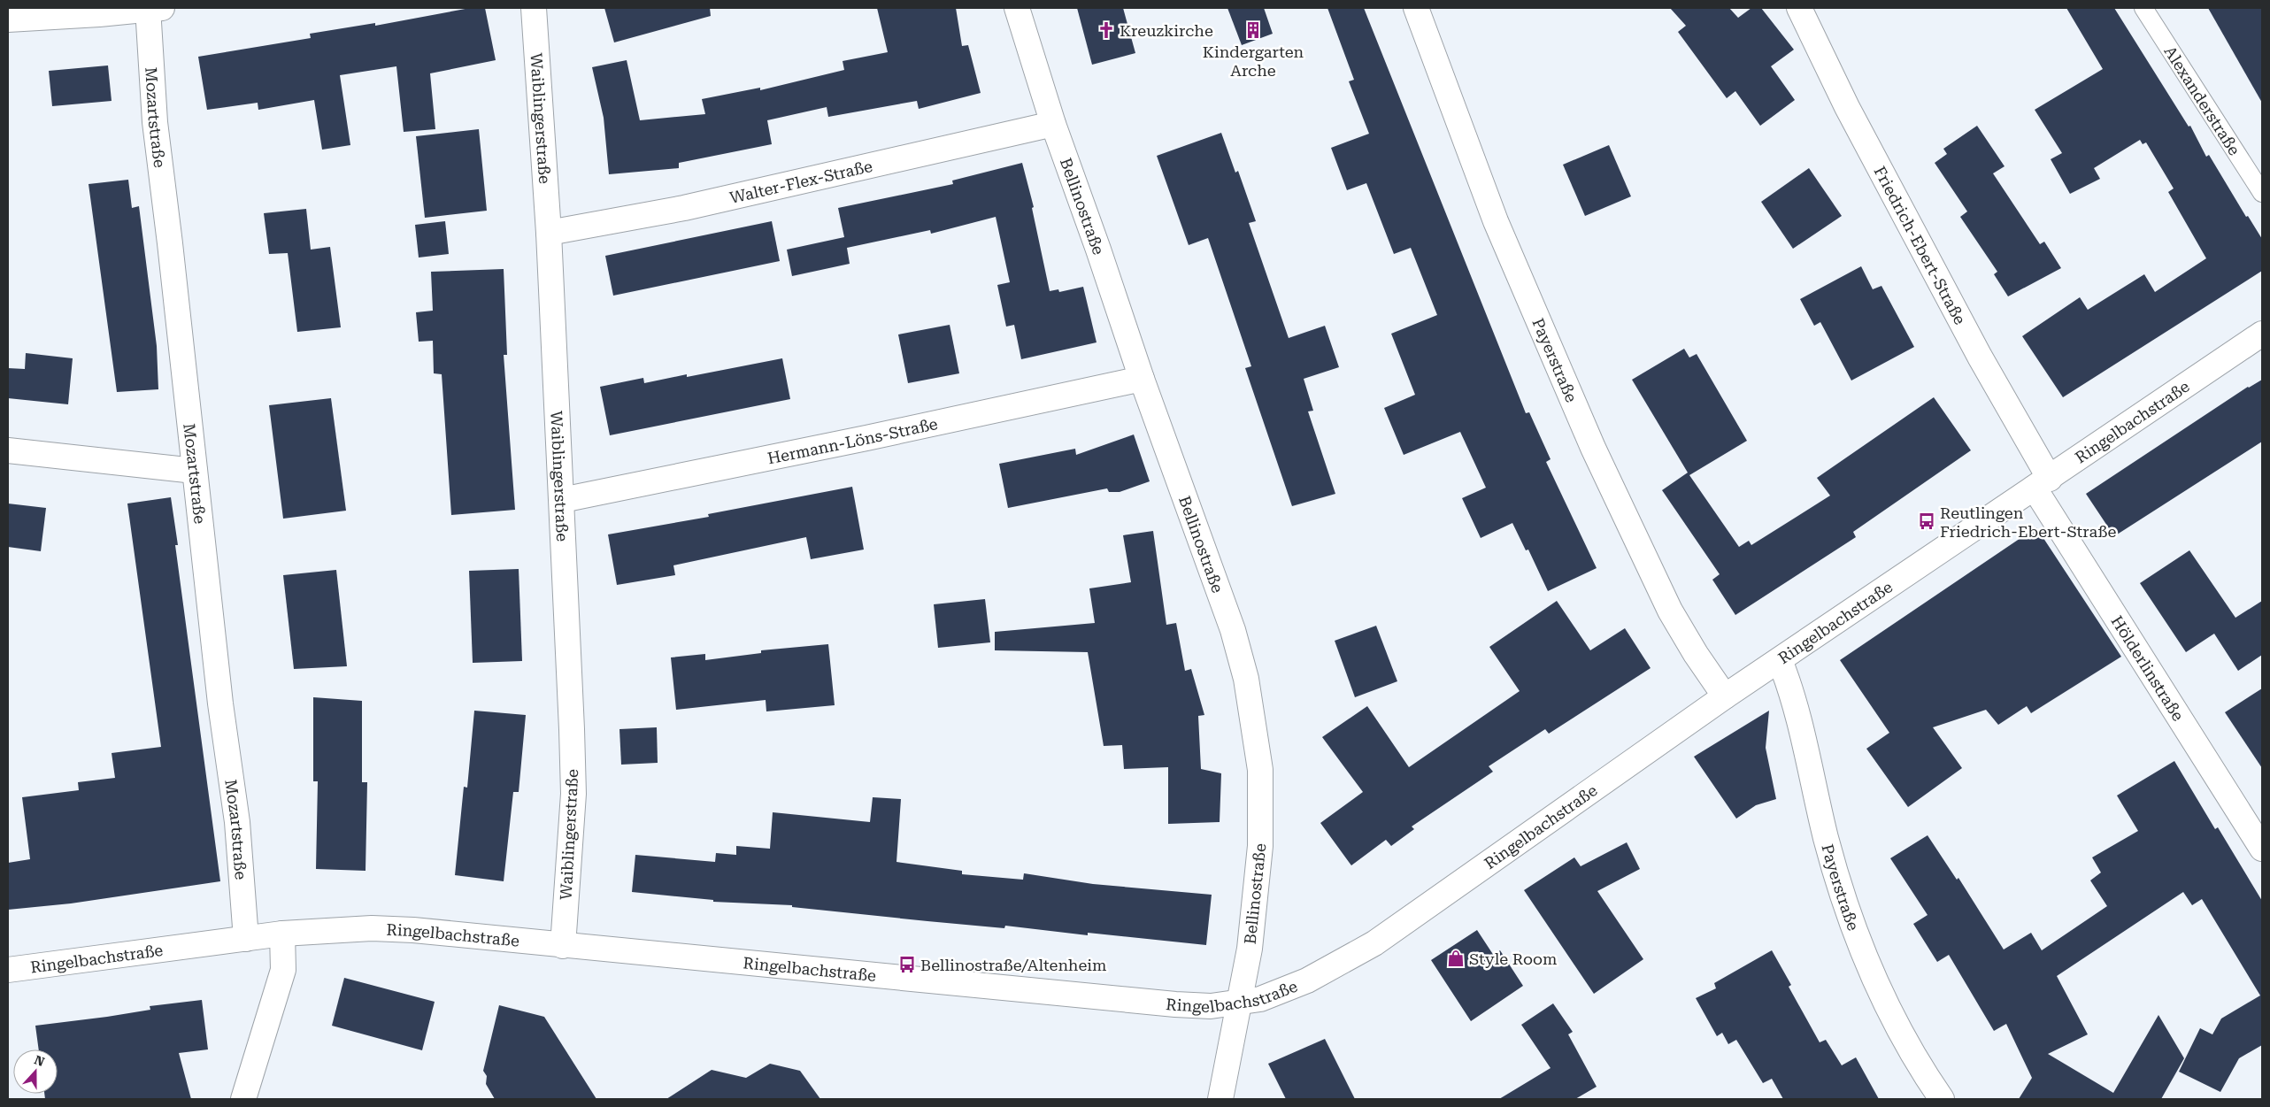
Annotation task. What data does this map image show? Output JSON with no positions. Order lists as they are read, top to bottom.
{
  "streets": {
    "street": [
      "Mozartstraße",
      "Waiblingerstraße",
      "Walter-Flex-Straße",
      "Bellinostraße",
      "Friedrich-Ebert-Straße",
      "Payerstraße",
      "Ringelbachstraße",
      "Hermann-Löns-Straße",
      "Hölderlinstraße"
    ],
    "lane": ["Alexanderstraße"]
  },
  "crossings": [
    ["Mozartstraße", "Ringelbachstraße"],
    ["Waiblingerstraße", "Walter-Flex-Straße"],
    ["Waiblingerstraße", "Ringelbachstraße"],
    ["Waiblingerstraße", "Hermann-Löns-Straße"],
    ["Walter-Flex-Straße", "Bellinostraße"],
    ["Bellinostraße", "Ringelbachstraße"],
    ["Bellinostraße", "Hermann-Löns-Straße"],
    ["Friedrich-Ebert-Straße", "Ringelbachstraße"],
    ["Friedrich-Ebert-Straße", "Hölderlinstraße"],
    ["Payerstraße", "Ringelbachstraße"],
    ["Ringelbachstraße", "Hölderlinstraße"]
  ],
  "places": {
    "church": ["Kreuzkirche"],
    "building": ["Kindergarten Arche"],
    "bus stop": ["Reutlingen Friedrich-Ebert-Straße", "Bellinostraße/Altenheim"],
    "shop": ["Style Room"]
  },
  "north": "top"
}
